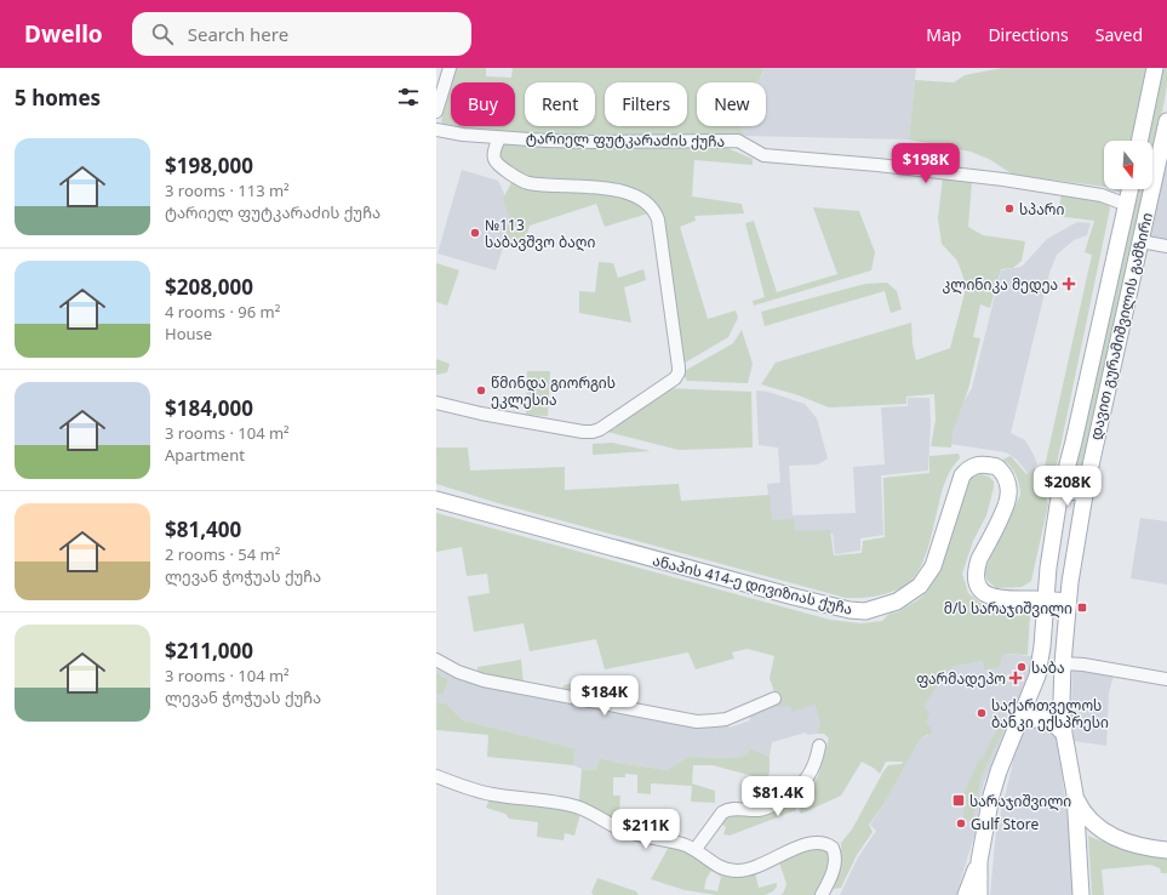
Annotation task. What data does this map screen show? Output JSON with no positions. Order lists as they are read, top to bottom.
{
  "streets": {
    "main road": ["დავით გურამიშვილის გამზირი", "ანაპის 414-ე დივიზიას ქუჩა"],
    "street": ["ტარიელ ფუტკარაძის ქუჩა"]
  },
  "crossings": [
    ["ტარიელ ფუტკარაძის ქუჩა", "დავით გურამიშვილის გამზირი"],
    ["დავით გურამიშვილის გამზირი", "ანაპის 414-ე დივიზიას ქუჩა"]
  ],
  "places": {
    "other": [
      "სპარი",
      "№113 საბავშვო ბაღი",
      "წმინდა გიორგის ეკლესია",
      "საბა",
      "საქართველოს ბანკი ექსპრესი",
      "Gulf Store"
    ],
    "health": ["კლინიკა მედეა", "ფარმადეპო"],
    "transit": ["მ/ს სარაჯიშვილი", "სარაჯიშვილი"]
  },
  "north": "bottom",
  "page": {
    "header": "Dwello",
    "search": "Search here",
    "nav": ["Map", "Directions", "Saved"],
    "heading": "5 homes",
    "chip": [
      "Buy",
      "Rent",
      "Filters",
      "New"
    ],
    "list": [
      {
        "name": "$198,000",
        "note": "3 rooms · 113 m² · ტარიელ ფუტკარაძის ქუჩა"
      },
      {
        "name": "$208,000",
        "note": "4 rooms · 96 m² · House"
      },
      {
        "name": "$184,000",
        "note": "3 rooms · 104 m² · Apartment"
      },
      {
        "name": "$81,400",
        "note": "2 rooms · 54 m² · ლევან ჭოჭუას ქუჩა"
      },
      {
        "name": "$211,000",
        "note": "3 rooms · 104 m² · ლევან ჭოჭუას ქუჩა"
      }
    ],
    "price": [
      "$198K",
      "$208K",
      "$184K",
      "$81.4K",
      "$211K"
    ]
  }
}
